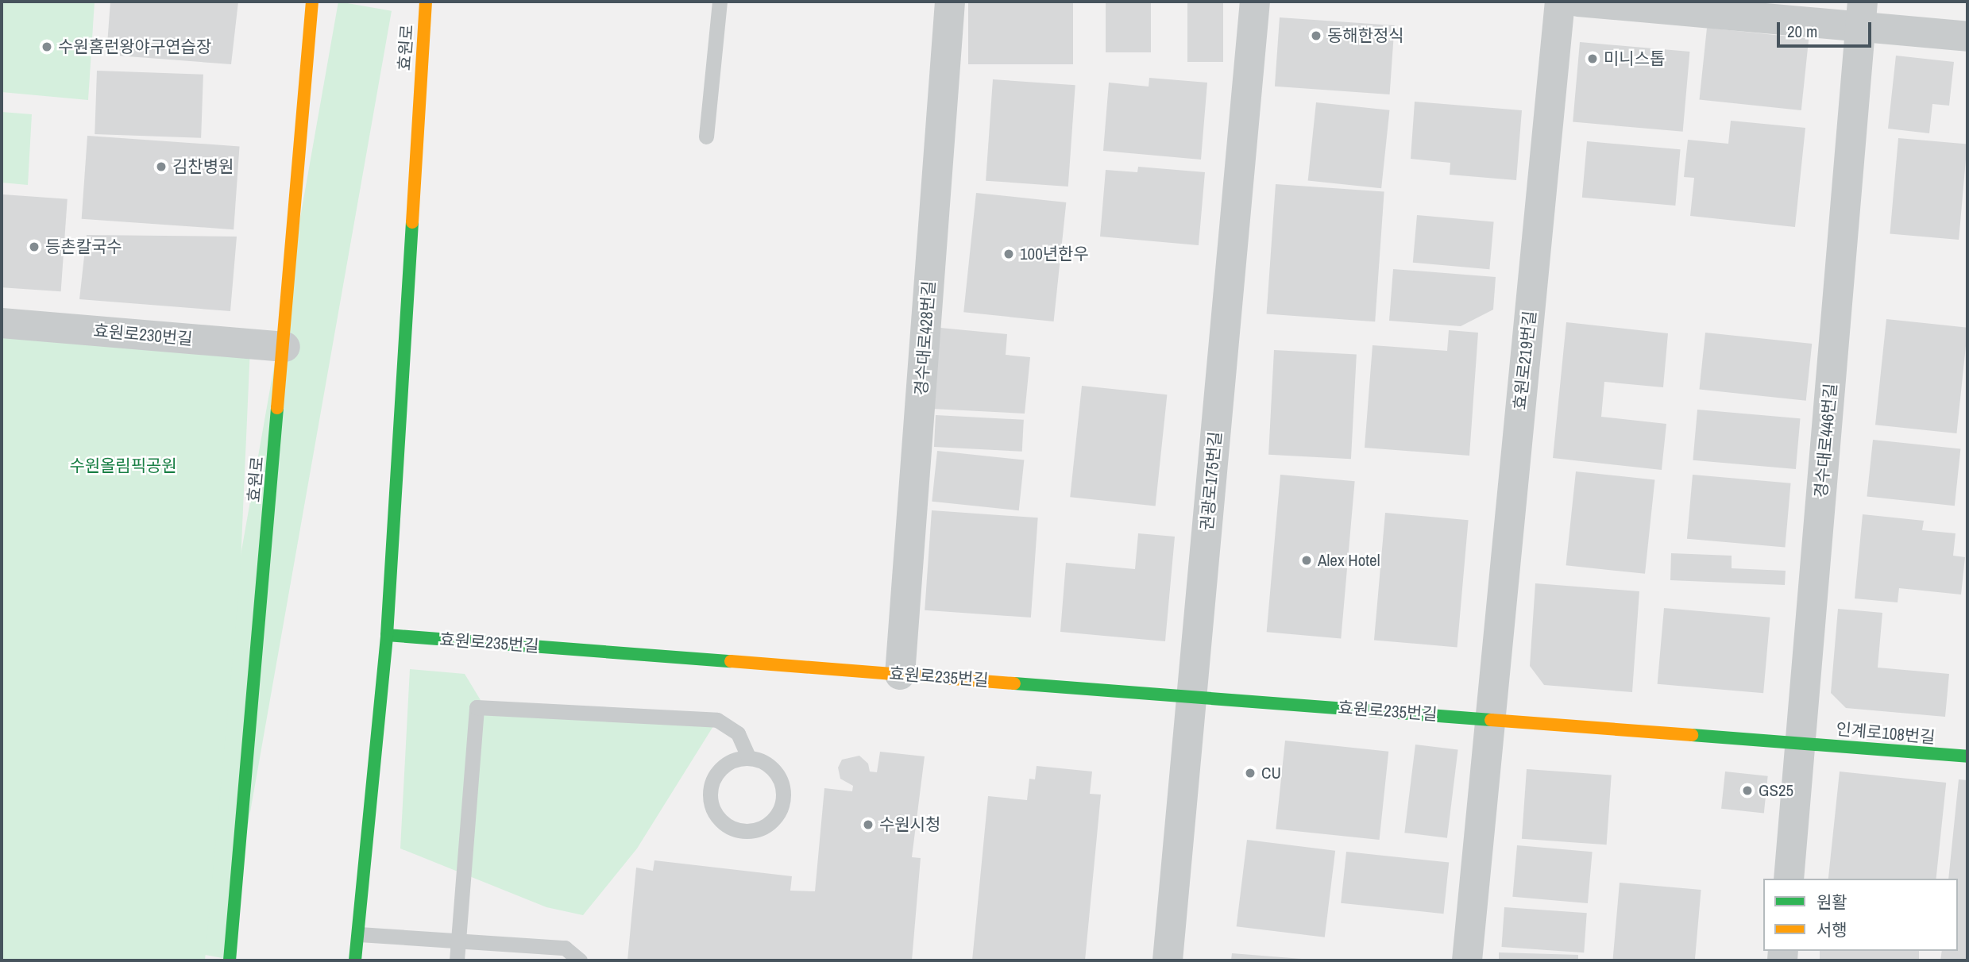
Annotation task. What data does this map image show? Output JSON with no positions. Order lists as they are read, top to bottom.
{
  "streets": {
    "street": [
      "효원로",
      "효원로230번길",
      "경수대로428번길",
      "효원로219번길",
      "경수대로446번길",
      "권광로175번길",
      "효원로235번길",
      "인계로108번길"
    ]
  },
  "crossings": [
    ["효원로", "효원로230번길"],
    ["효원로", "효원로235번길"],
    ["경수대로428번길", "효원로235번길"],
    ["효원로219번길", "효원로235번길"],
    ["경수대로446번길", "효원로235번길"],
    ["경수대로446번길", "인계로108번길"],
    ["권광로175번길", "효원로235번길"],
    ["효원로235번길", "인계로108번길"]
  ],
  "parks": ["수원올림픽공원"],
  "places": [
    "동해한정식",
    "수원홈런왕야구연습장",
    "미니스톱",
    "김찬병원",
    "등촌칼국수",
    "100년한우",
    "Alex Hotel",
    "CU",
    "GS25",
    "수원시청"
  ],
  "legend": ["원활", "서행"],
  "scale_bar": "20 m"
}
